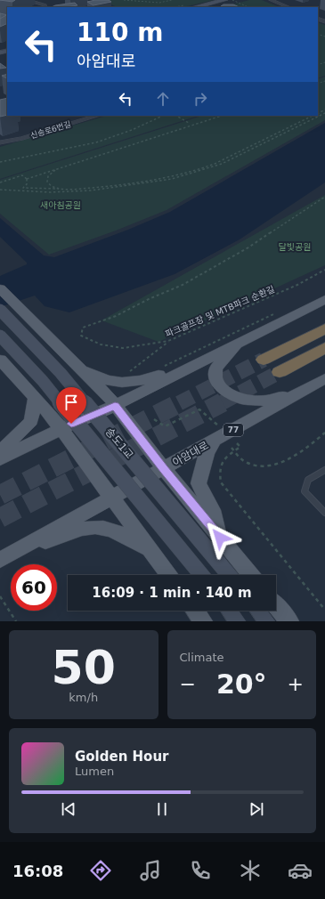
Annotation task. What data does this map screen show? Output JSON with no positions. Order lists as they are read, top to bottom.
{
  "streets": {
    "main road": ["77", "송도1교", "아암대로"],
    "street": ["신송로6번길"],
    "path": ["파크골프장 및 MTB파크 순환길"]
  },
  "parks": ["새아침공원", "달빛공원"],
  "page": {
    "turn": ["110 m", "아암대로"],
    "limit": "60",
    "trip": "16:09 · 1 min · 140 m",
    "tile": [
      ["50", "km/h"],
      "Climate"
    ],
    "heat": ["−", "20°", "+"],
    "song": ["Golden Hour", "Lumen"],
    "tabs": "16:08"
  }
}
